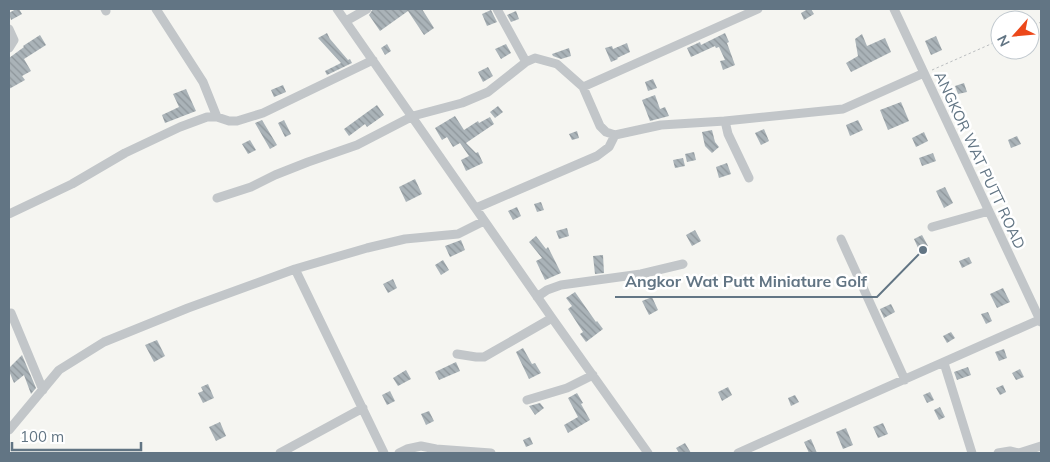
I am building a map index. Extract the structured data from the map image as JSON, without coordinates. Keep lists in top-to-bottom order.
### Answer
{
  "streets": {
    "street": ["ANGKOR WAT PUTT ROAD"]
  },
  "places": ["Angkor Wat Putt Miniature Golf"],
  "scale_bar": "100 m",
  "north": "bottom left"
}
